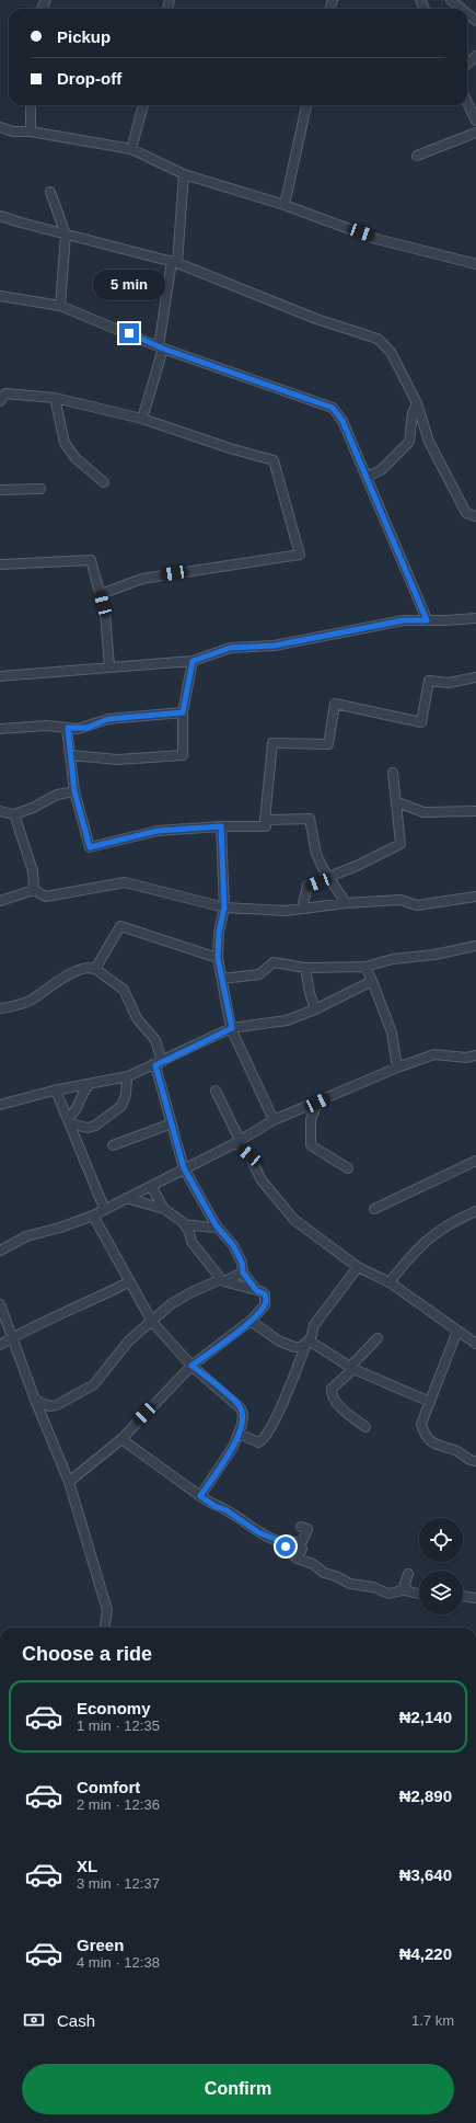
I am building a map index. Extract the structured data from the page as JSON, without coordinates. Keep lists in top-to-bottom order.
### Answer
{
  "page": {
    "banner": ["Pickup", "Drop-off"],
    "bubble": "5 min",
    "heading": "Choose a ride",
    "list": [
      {
        "name": "Economy",
        "note": "1 min · 12:35",
        "value": "₦2,140"
      },
      {
        "name": "Comfort",
        "note": "2 min · 12:36",
        "value": "₦2,890"
      },
      {
        "name": "XL",
        "note": "3 min · 12:37",
        "value": "₦3,640"
      },
      {
        "name": "Green",
        "note": "4 min · 12:38",
        "value": "₦4,220"
      }
    ],
    "pay": ["Cash", "1.7 km"],
    "buttons": "Confirm"
  }
}
